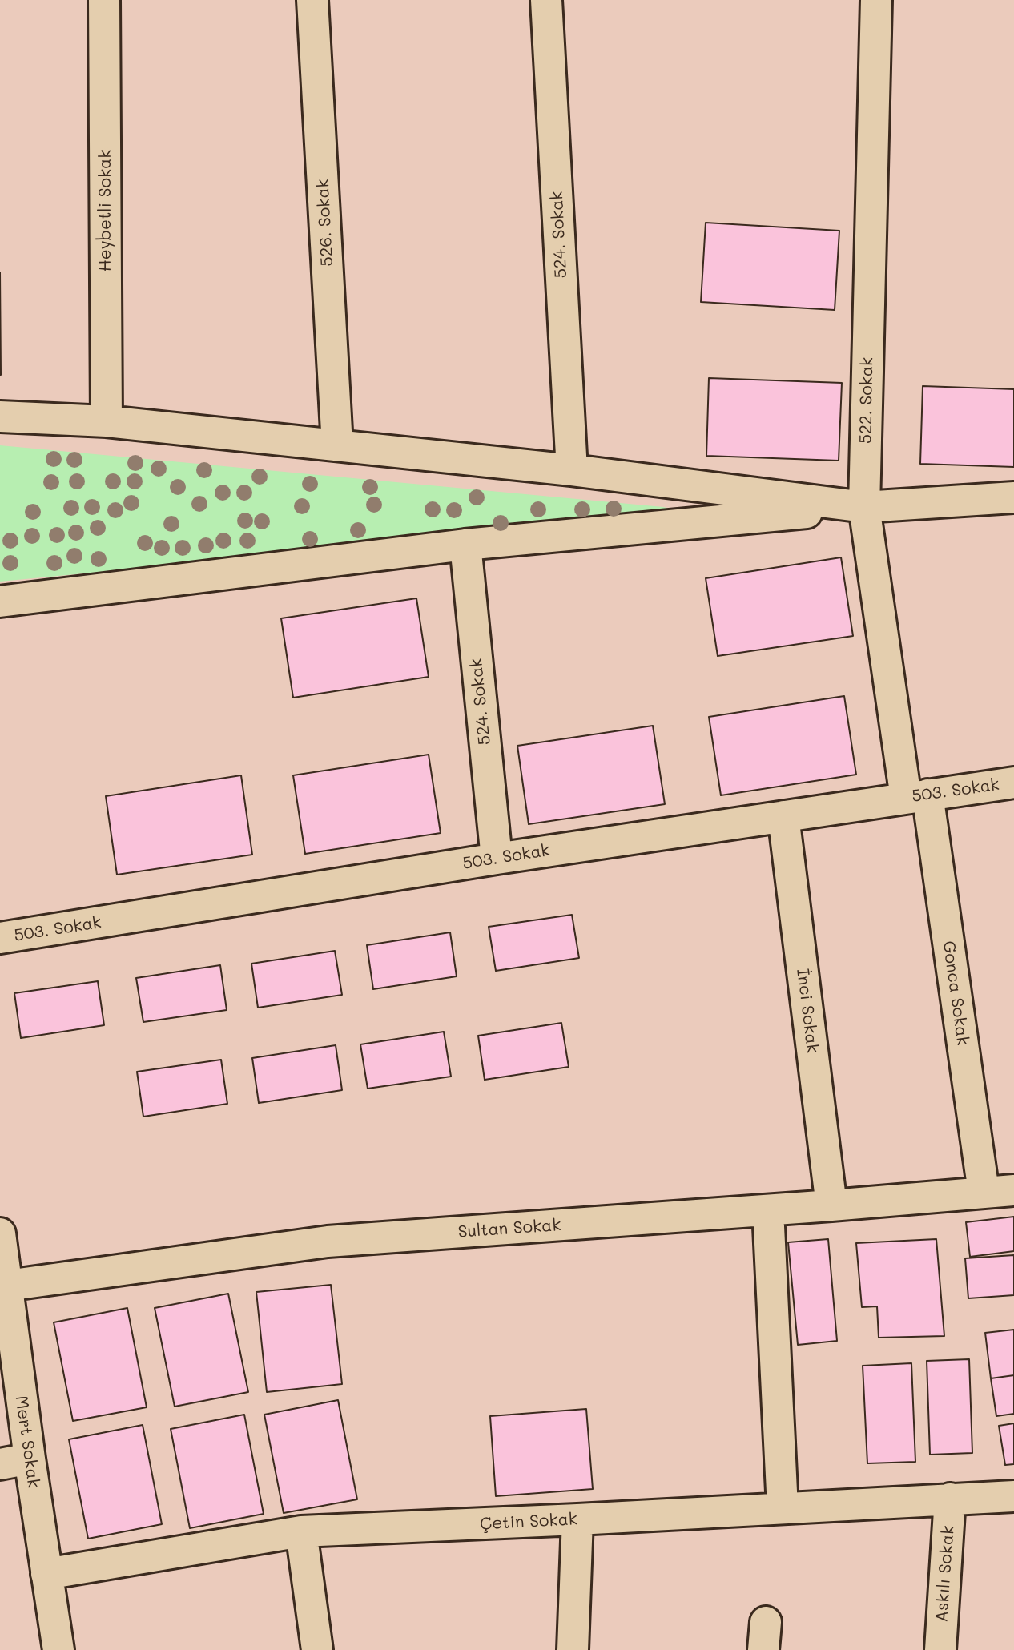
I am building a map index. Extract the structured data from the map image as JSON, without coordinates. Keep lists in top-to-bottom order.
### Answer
{
  "streets": {
    "street": [
      "Heybetli Sokak",
      "526. Sokak",
      "524. Sokak",
      "522. Sokak",
      "503. Sokak",
      "Gonca Sokak",
      "İnci Sokak",
      "Sultan Sokak",
      "Mert Sokak",
      "Çetin Sokak",
      "Askılı Sokak"
    ]
  },
  "crossings": [
    ["524. Sokak", "503. Sokak"],
    ["522. Sokak", "503. Sokak"],
    ["522. Sokak", "Gonca Sokak"],
    ["503. Sokak", "Gonca Sokak"],
    ["503. Sokak", "İnci Sokak"],
    ["Gonca Sokak", "Sultan Sokak"],
    ["İnci Sokak", "Sultan Sokak"],
    ["Sultan Sokak", "Mert Sokak"],
    ["Mert Sokak", "Çetin Sokak"],
    ["Çetin Sokak", "Askılı Sokak"]
  ]
}
